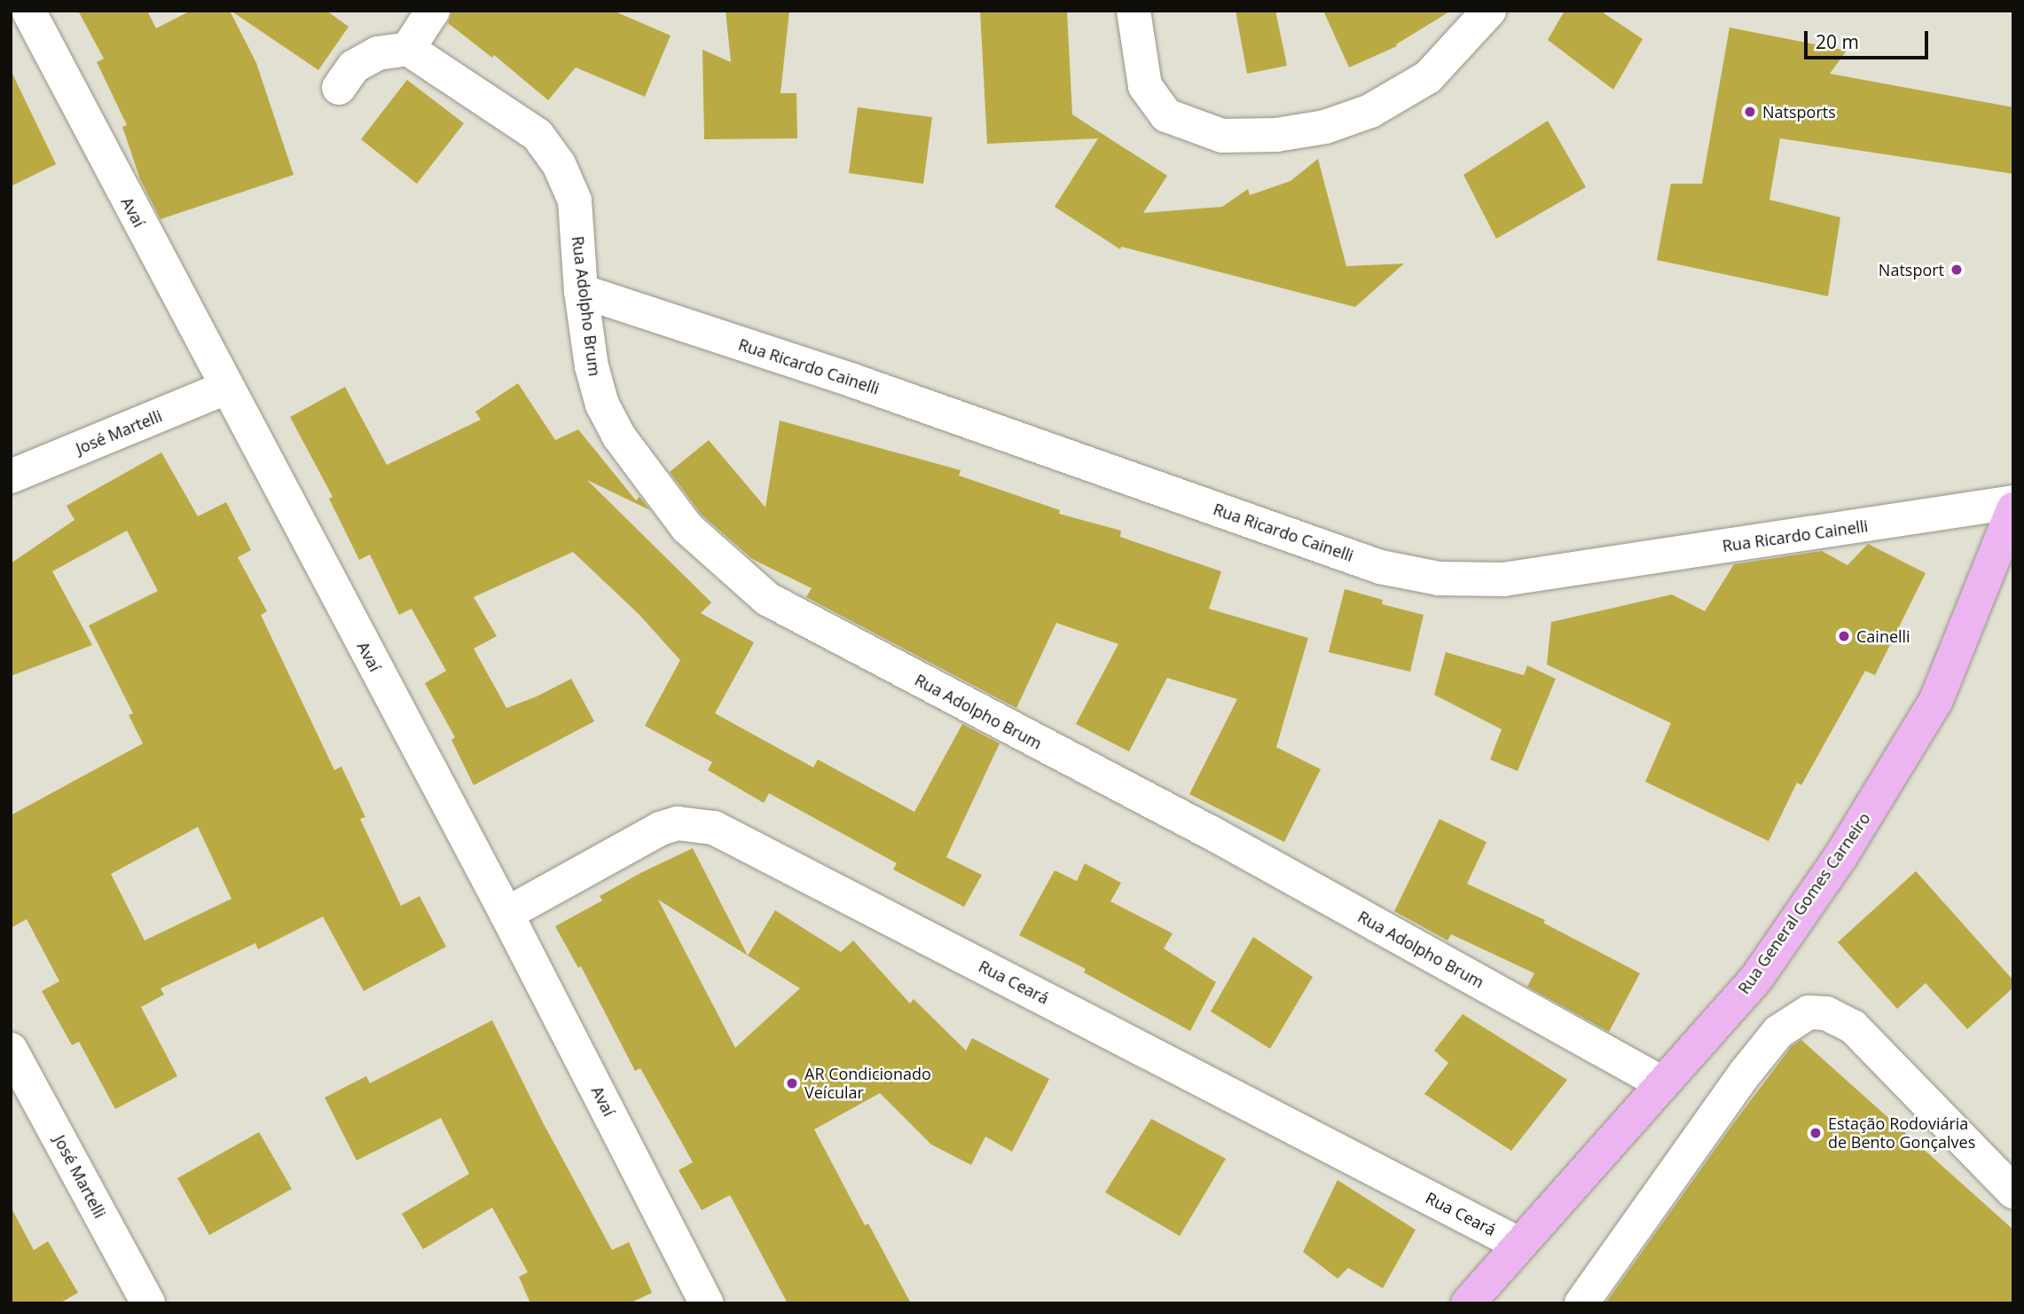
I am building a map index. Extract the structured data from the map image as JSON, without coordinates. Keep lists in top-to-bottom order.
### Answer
{
  "streets": {
    "main road": ["Rua General Gomes Carneiro"],
    "street": [
      "Avaí",
      "Rua Adolpho Brum",
      "Rua Ricardo Cainelli",
      "José Martelli",
      "Rua Ceará"
    ]
  },
  "crossings": [
    ["Avaí", "José Martelli"],
    ["Avaí", "Rua Ceará"],
    ["Rua Adolpho Brum", "Rua Ricardo Cainelli"],
    ["Rua Adolpho Brum", "Rua General Gomes Carneiro"],
    ["Rua General Gomes Carneiro", "Rua Ceará"]
  ],
  "places": [
    "Natsports",
    "Natsport",
    "Cainelli",
    "AR Condicionado Veícular",
    "Estação Rodoviária de Bento Gonçalves"
  ],
  "scale_bar": "20 m"
}
